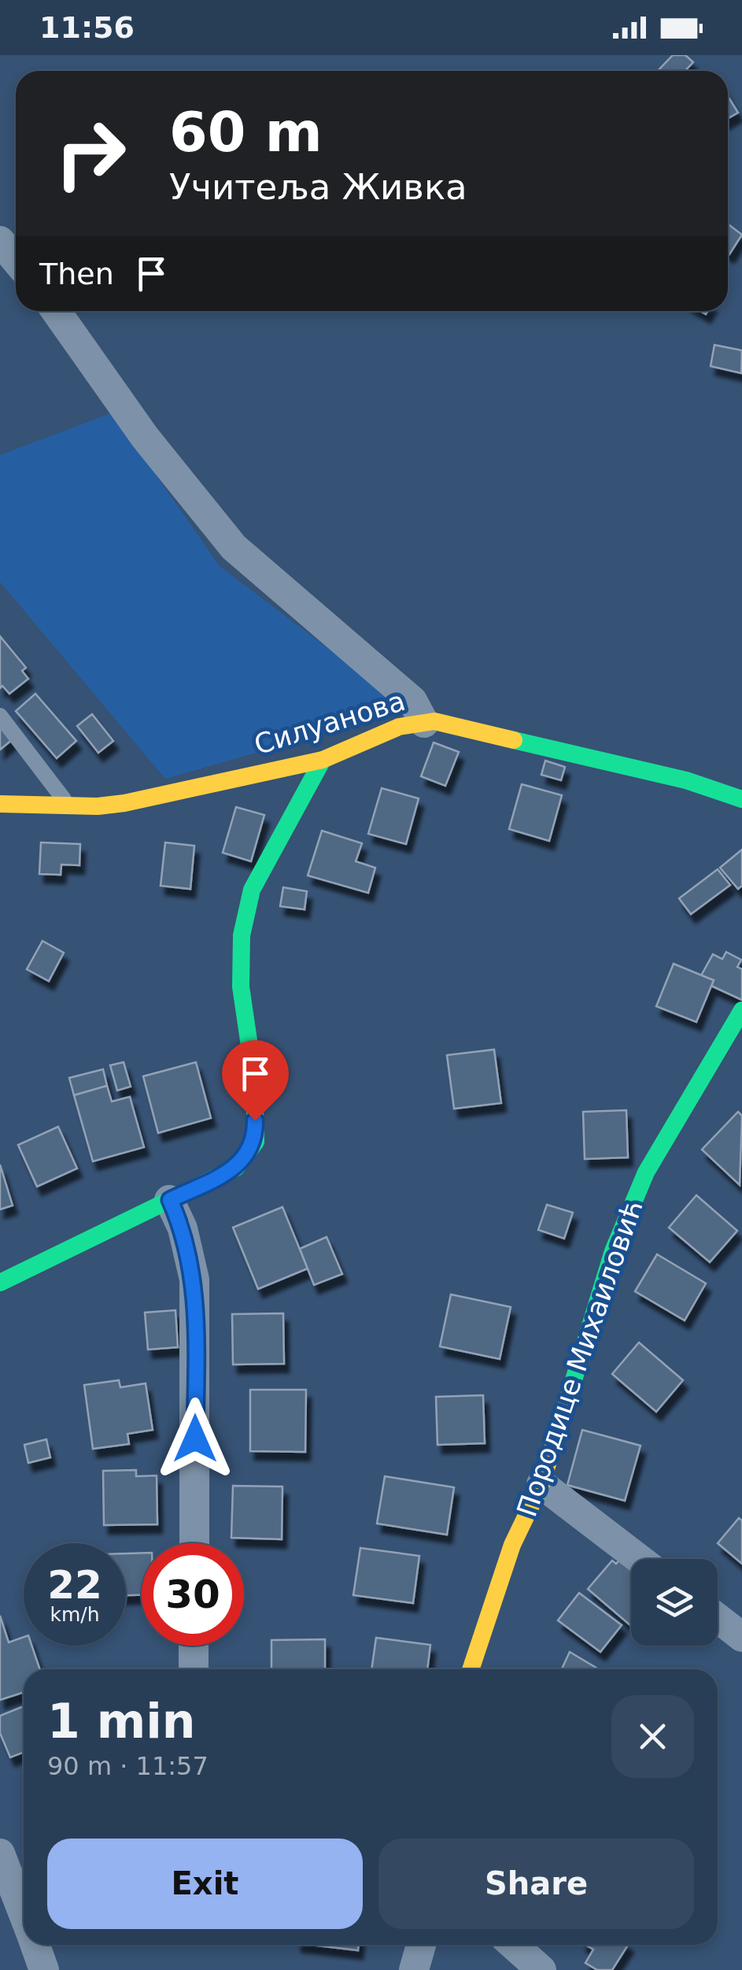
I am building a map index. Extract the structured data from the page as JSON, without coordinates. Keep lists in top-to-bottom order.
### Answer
{
  "streets": {
    "street": ["Силуанова", "Породице Михаиловић"]
  },
  "page": {
    "status": "11:56",
    "turn": ["60 m", "Учитеља Живка"],
    "then": "Then",
    "speed": "22 km/h",
    "limit": "30",
    "heading": ["1 min", "90 m · 11:57"],
    "buttons": ["Exit", "Share"]
  }
}
